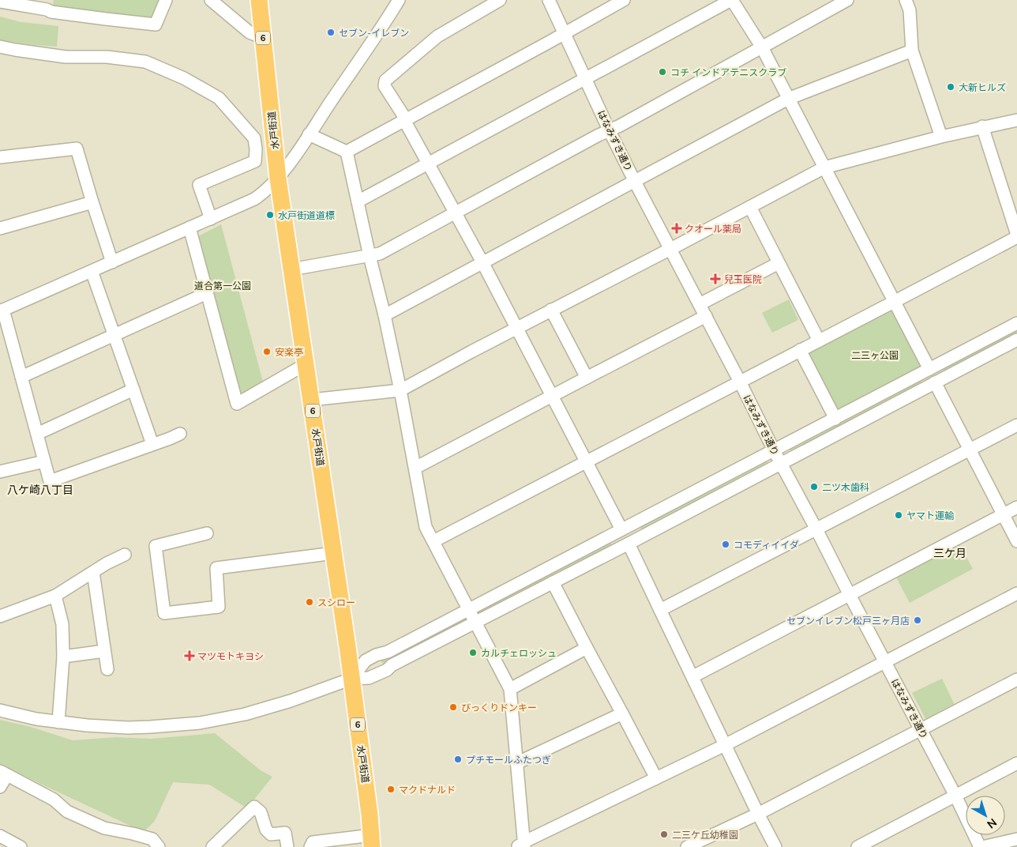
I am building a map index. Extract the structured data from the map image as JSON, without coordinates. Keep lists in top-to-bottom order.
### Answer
{
  "streets": {
    "highway": ["6", "水戸街道"],
    "street": ["はなみずき通り"]
  },
  "districts": ["八ケ崎八丁目", "三ケ月"],
  "parks": ["道合第一公園", "二三ヶ公園"],
  "places": {
    "other": [
      "セブン-イレブン",
      "コチ インドアテニスクラブ",
      "大新ヒルズ",
      "水戸街道道標",
      "安楽亭",
      "二ツ木歯科",
      "ヤマト運輸",
      "コモディイイダ",
      "スシロー",
      "セブンイレブン松戸三ヶ月店",
      "カルチェロッシュ",
      "びっくりドンキー",
      "プチモールふたつぎ",
      "マクドナルド",
      "二三ケ丘幼稚園"
    ],
    "health": ["クオール薬局", "兒玉医院", "マツモトキヨシ"]
  },
  "north": "bottom right"
}
